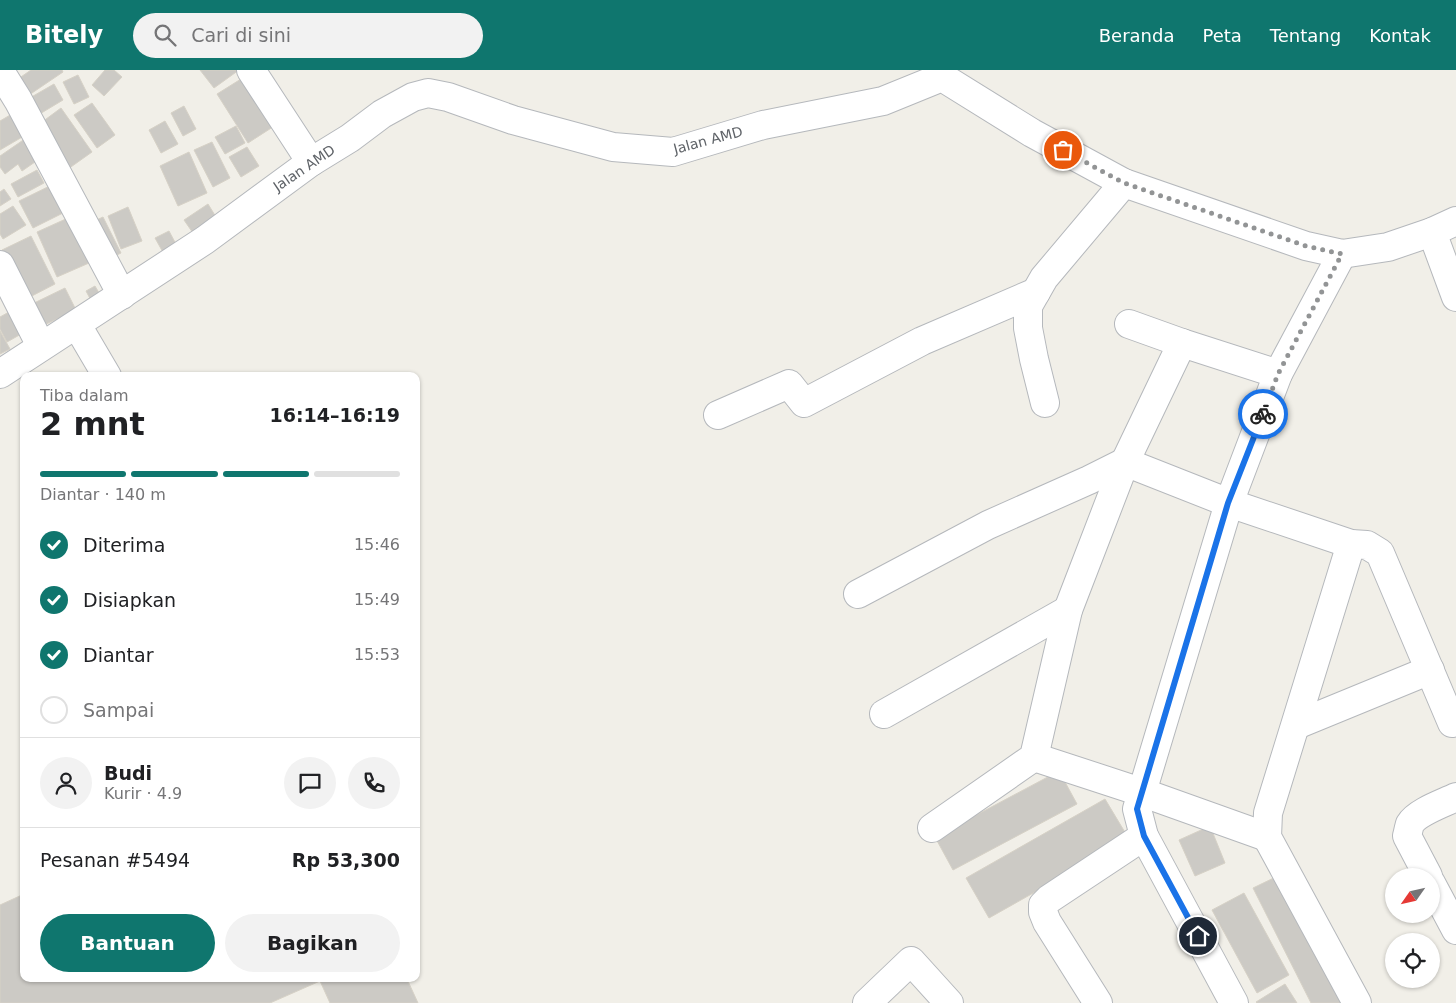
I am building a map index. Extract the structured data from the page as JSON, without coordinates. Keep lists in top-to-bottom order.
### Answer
{
  "streets": {
    "street": ["Jalan AMD"]
  },
  "north": "bottom left",
  "page": {
    "header": "Bitely",
    "search": "Cari di sini",
    "nav": [
      "Beranda",
      "Peta",
      "Tentang",
      "Kontak"
    ],
    "heading": ["2 mnt", "Tiba dalam", "16:14–16:19"],
    "panel": [
      "Budi",
      "Kurir · 4.9",
      "Pesanan #5494",
      "Rp 53,300"
    ],
    "bar": "Diantar · 140 m",
    "list": [
      ["Diterima", "15:46"],
      ["Disiapkan", "15:49"],
      ["Diantar", "15:53"],
      "Sampai"
    ],
    "buttons": ["Bantuan", "Bagikan"]
  }
}
